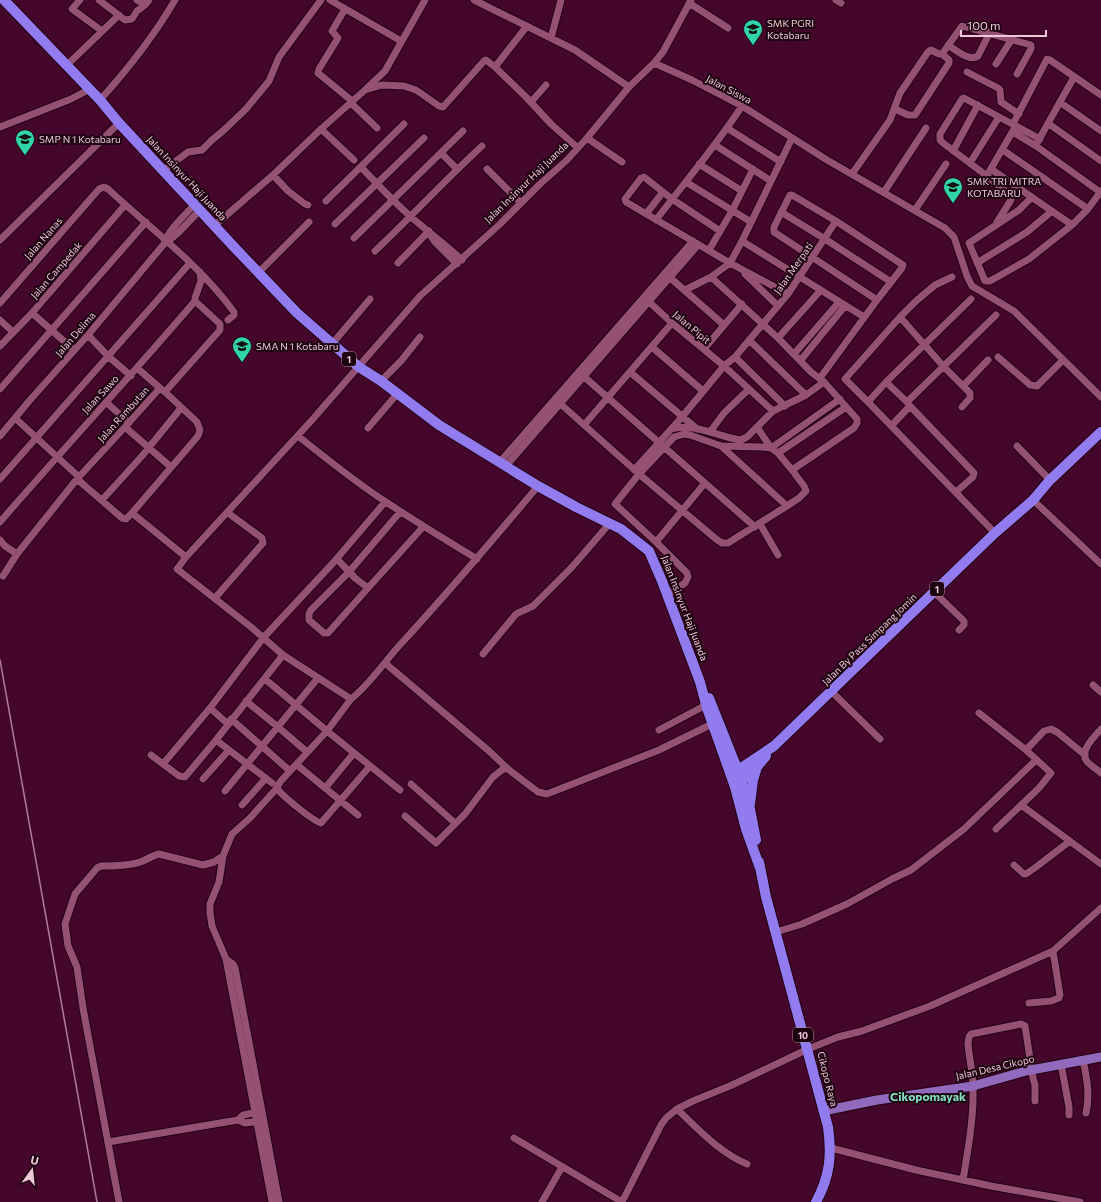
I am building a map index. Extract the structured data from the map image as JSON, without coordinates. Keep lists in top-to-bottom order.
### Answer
{
  "streets": {
    "highway": [
      "Jalan Insinyur Haji Juanda",
      "1",
      "Jalan By Pass Simpang Jomin",
      "10",
      "Cikopo Raya"
    ],
    "main road": ["Jalan Desa Cikopo"],
    "street": [
      "Jalan Siswa",
      "Jalan Nanas",
      "Jalan Merpati",
      "Jalan Campedak",
      "Jalan Pipit",
      "Jalan Delima",
      "Jalan Sawo",
      "Jalan Rambutan"
    ]
  },
  "crossings": [
    ["Jalan Siswa", "Jalan Insinyur Haji Juanda"],
    ["Jalan Insinyur Haji Juanda", "Jalan Delima"],
    ["Jalan Insinyur Haji Juanda", "1"],
    ["Jalan Insinyur Haji Juanda", "Jalan By Pass Simpang Jomin"],
    ["Jalan Nanas", "Jalan Campedak"],
    ["Jalan Merpati", "Jalan Pipit"],
    ["1", "Jalan By Pass Simpang Jomin"],
    ["1", "Cikopo Raya"],
    ["Jalan Sawo", "Jalan Rambutan"],
    ["Jalan By Pass Simpang Jomin", "Cikopo Raya"],
    ["Jalan Desa Cikopo", "Cikopo Raya"]
  ],
  "districts": ["Cikopomayak"],
  "places": {
    "school or university": [
      "SMK PGRI Kotabaru",
      "SMP N 1 Kotabaru",
      "SMK TRI MITRA KOTABARU",
      "SMA N 1 Kotabaru"
    ]
  },
  "scale_bar": "100 m",
  "north": "top"
}
